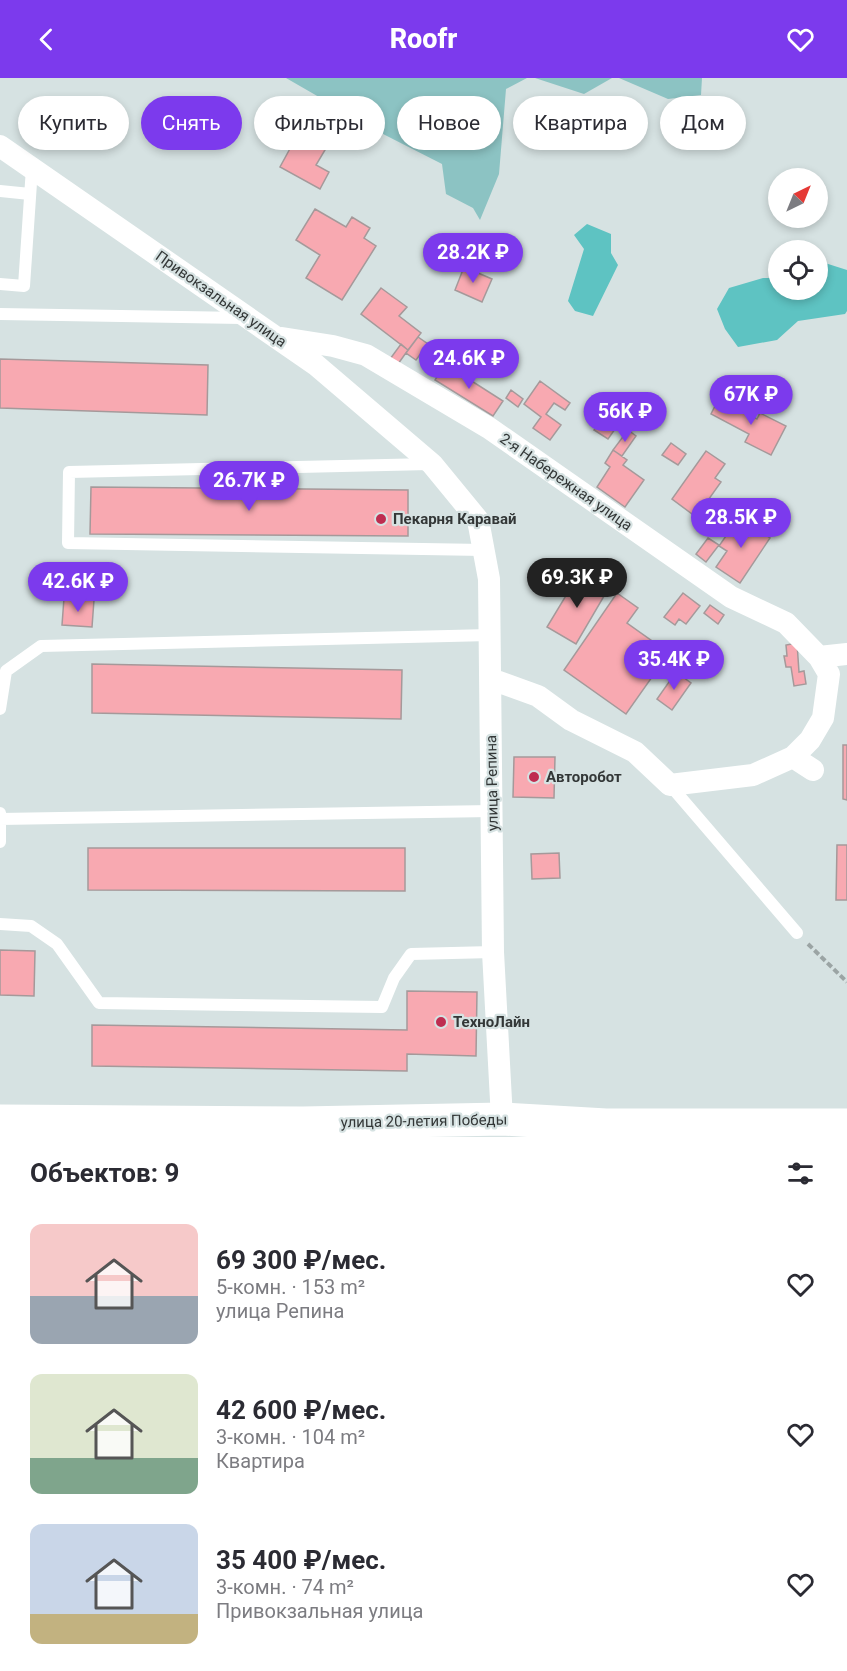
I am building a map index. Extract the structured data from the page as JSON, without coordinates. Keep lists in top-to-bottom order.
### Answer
{
  "streets": {
    "main road": ["улица 20-летия Победы"],
    "street": ["Привокзальная улица", "2-я Набережная улица", "улица Репина"]
  },
  "crossings": [
    ["Привокзальная улица", "2-я Набережная улица"],
    ["Привокзальная улица", "улица Репина"],
    ["улица Репина", "улица 20-летия Победы"]
  ],
  "places": ["Пекарня Каравай", "Авторобот", "ТехноЛайн"],
  "north": "top right",
  "page": {
    "header": "Roofr",
    "chip": [
      "Купить",
      "Снять",
      "Фильтры",
      "Новое",
      "Квартира",
      "Дом"
    ],
    "price": [
      "28.2K ₽",
      "24.6K ₽",
      "67K ₽",
      "56K ₽",
      "26.7K ₽",
      "28.5K ₽",
      "69.3K ₽",
      "42.6K ₽",
      "35.4K ₽"
    ],
    "heading": "Объектов: 9",
    "list": [
      {
        "name": "69 300 ₽/мес.",
        "note": "5-комн. · 153 m² · улица Репина"
      },
      {
        "name": "42 600 ₽/мес.",
        "note": "3-комн. · 104 m² · Квартира"
      },
      {
        "name": "35 400 ₽/мес.",
        "note": "3-комн. · 74 m² · Привокзальная улица"
      }
    ]
  }
}
